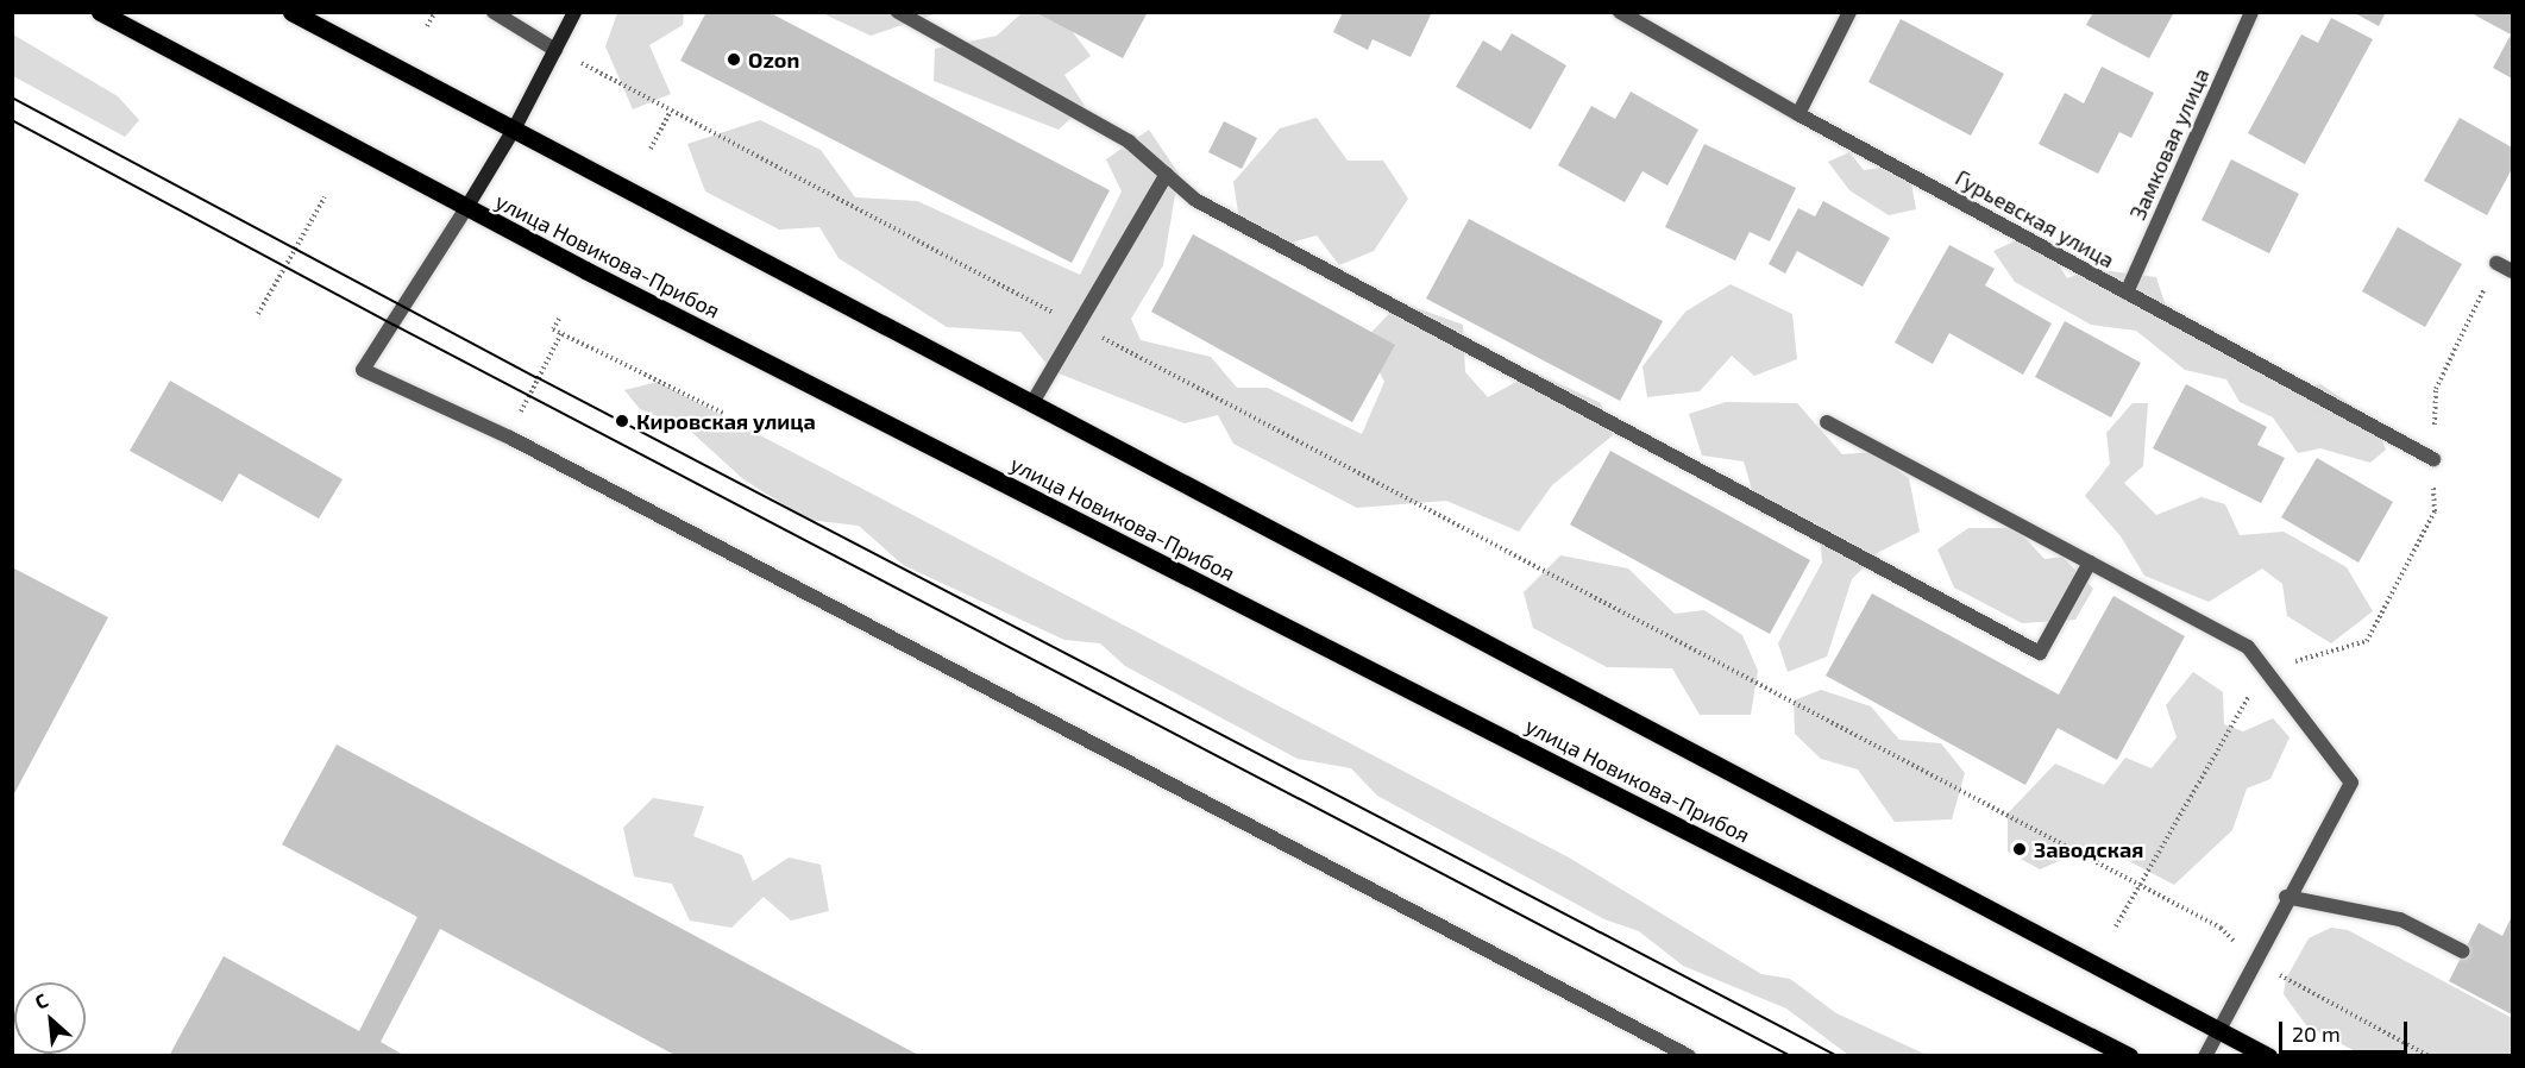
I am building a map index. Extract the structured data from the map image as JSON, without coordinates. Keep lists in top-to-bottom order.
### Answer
{
  "streets": {
    "main road": ["улица Новикова-Прибоя"],
    "street": ["Замковая улица", "Гурьевская улица"]
  },
  "crossings": [
    ["Замковая улица", "Гурьевская улица"]
  ],
  "places": ["Ozon", "Кировская улица", "Заводская"],
  "scale_bar": "20 m",
  "north": "top left"
}
